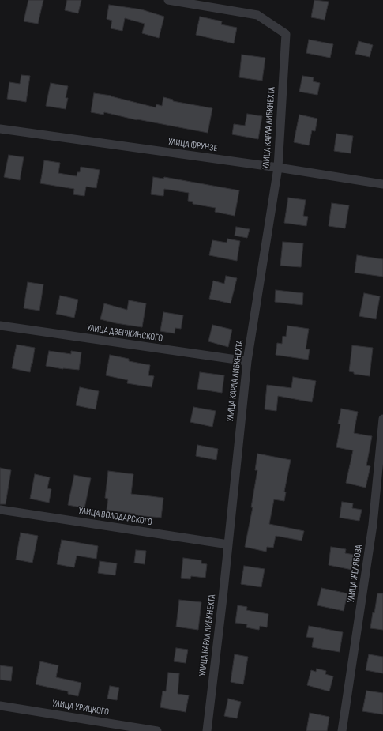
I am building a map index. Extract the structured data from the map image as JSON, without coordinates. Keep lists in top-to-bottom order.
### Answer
{
  "streets": {
    "street": [
      "УЛИЦА КАРЛА ЛИБКНЕХТА",
      "УЛИЦА ФРУНЗЕ",
      "УЛИЦА ДЗЕРЖИНСКОГО",
      "УЛИЦА ВОЛОДАРСКОГО",
      "УЛИЦА ЖЕЛЯБОВА",
      "УЛИЦА УРИЦКОГО"
    ]
  },
  "crossings": [
    ["УЛИЦА КАРЛА ЛИБКНЕХТА", "УЛИЦА ФРУНЗЕ"],
    ["УЛИЦА КАРЛА ЛИБКНЕХТА", "УЛИЦА ДЗЕРЖИНСКОГО"],
    ["УЛИЦА КАРЛА ЛИБКНЕХТА", "УЛИЦА ВОЛОДАРСКОГО"]
  ]
}
